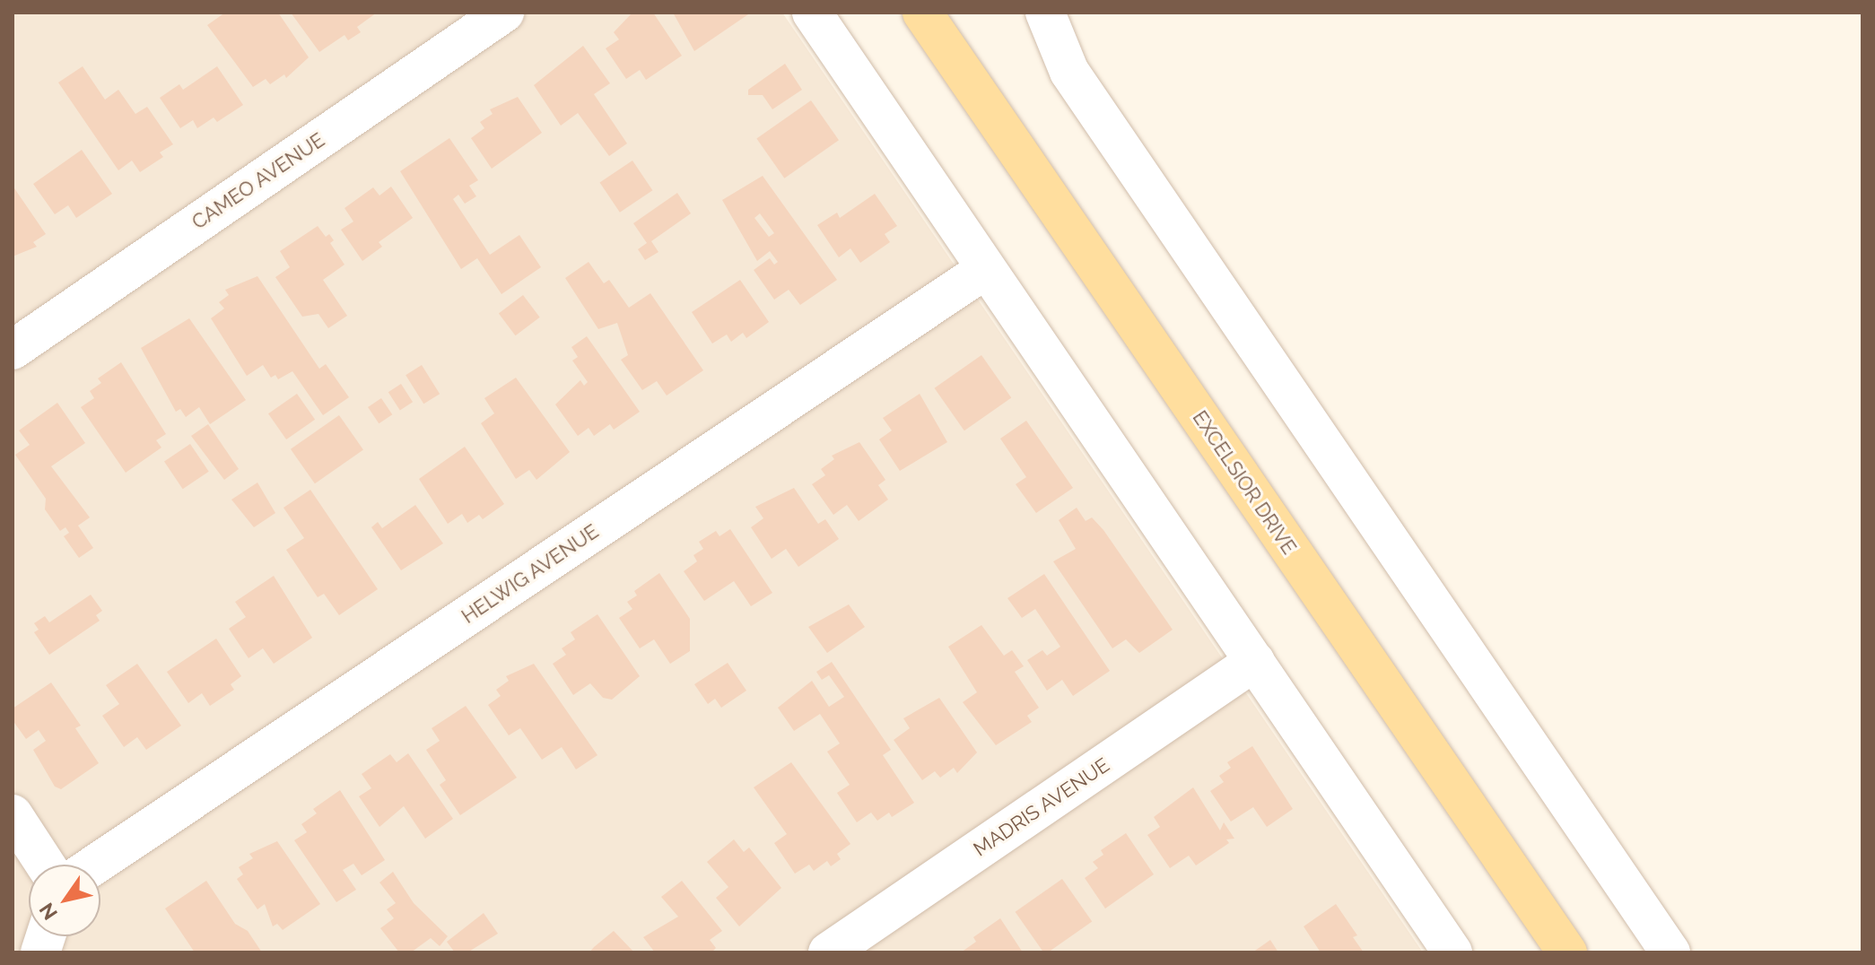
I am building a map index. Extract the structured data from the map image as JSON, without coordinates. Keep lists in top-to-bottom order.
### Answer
{
  "streets": {
    "main road": ["EXCELSIOR DRIVE"],
    "street": ["CAMEO AVENUE", "HELWIG AVENUE", "MADRIS AVENUE"]
  },
  "north": "bottom left"
}
